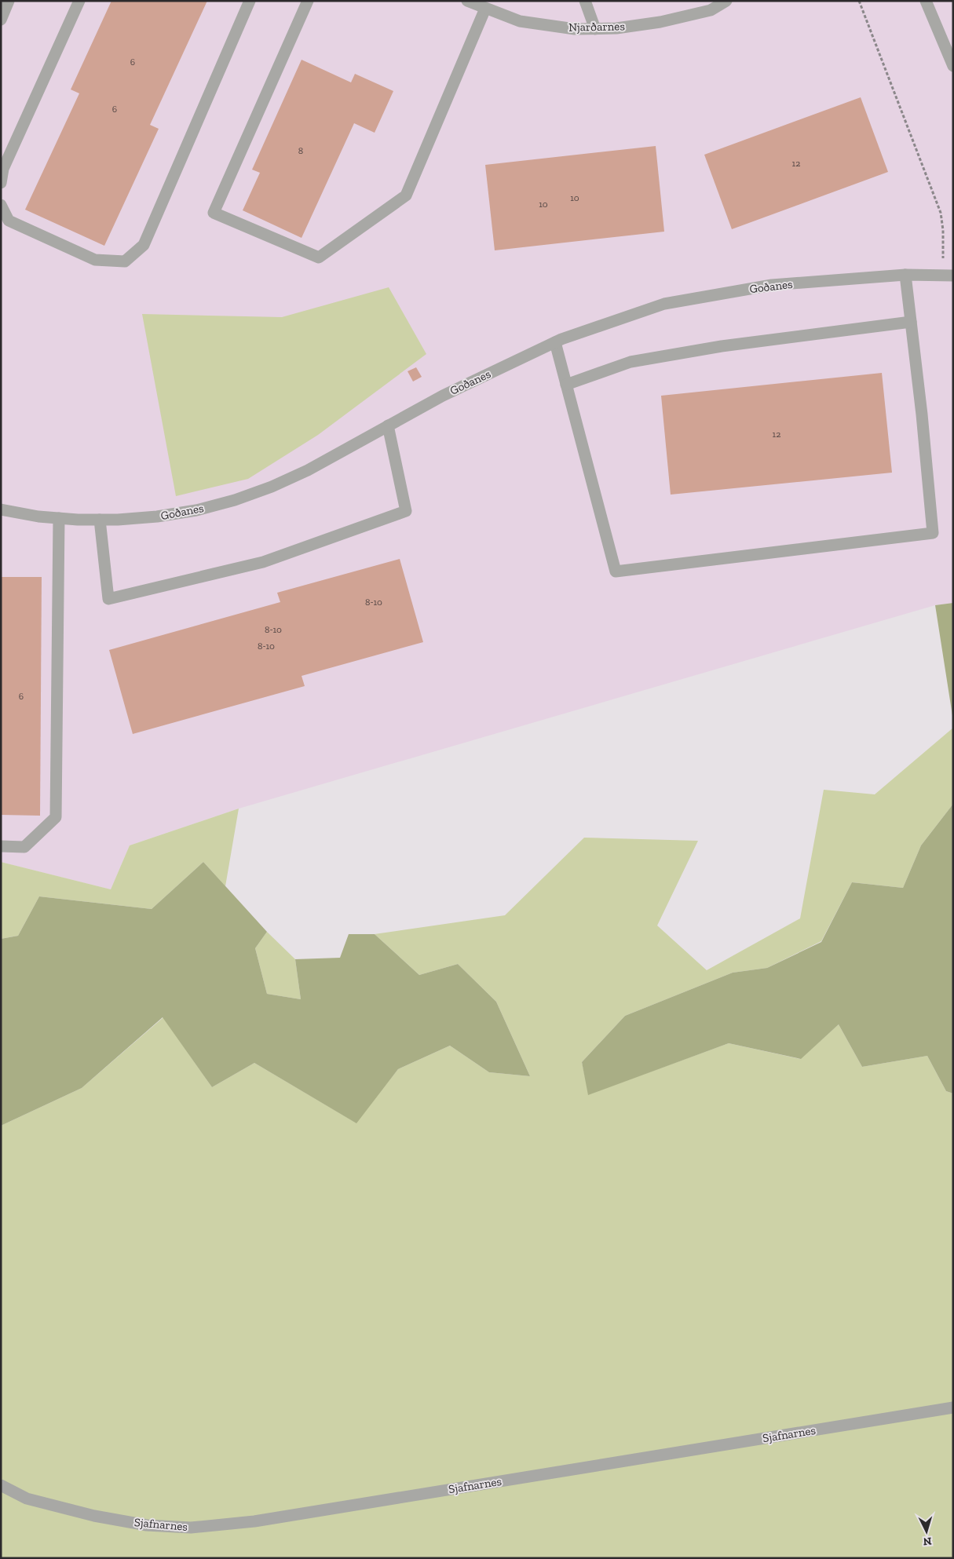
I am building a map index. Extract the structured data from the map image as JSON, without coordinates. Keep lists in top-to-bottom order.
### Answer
{
  "streets": {
    "street": ["Njarðarnes", "Goðanes", "Sjafnarnes"]
  },
  "house_numbers": [
    "6",
    "6",
    "8",
    "12",
    "10",
    "10",
    "12",
    "8-10",
    "8-10",
    "8-10",
    "6"
  ],
  "north": "bottom"
}
